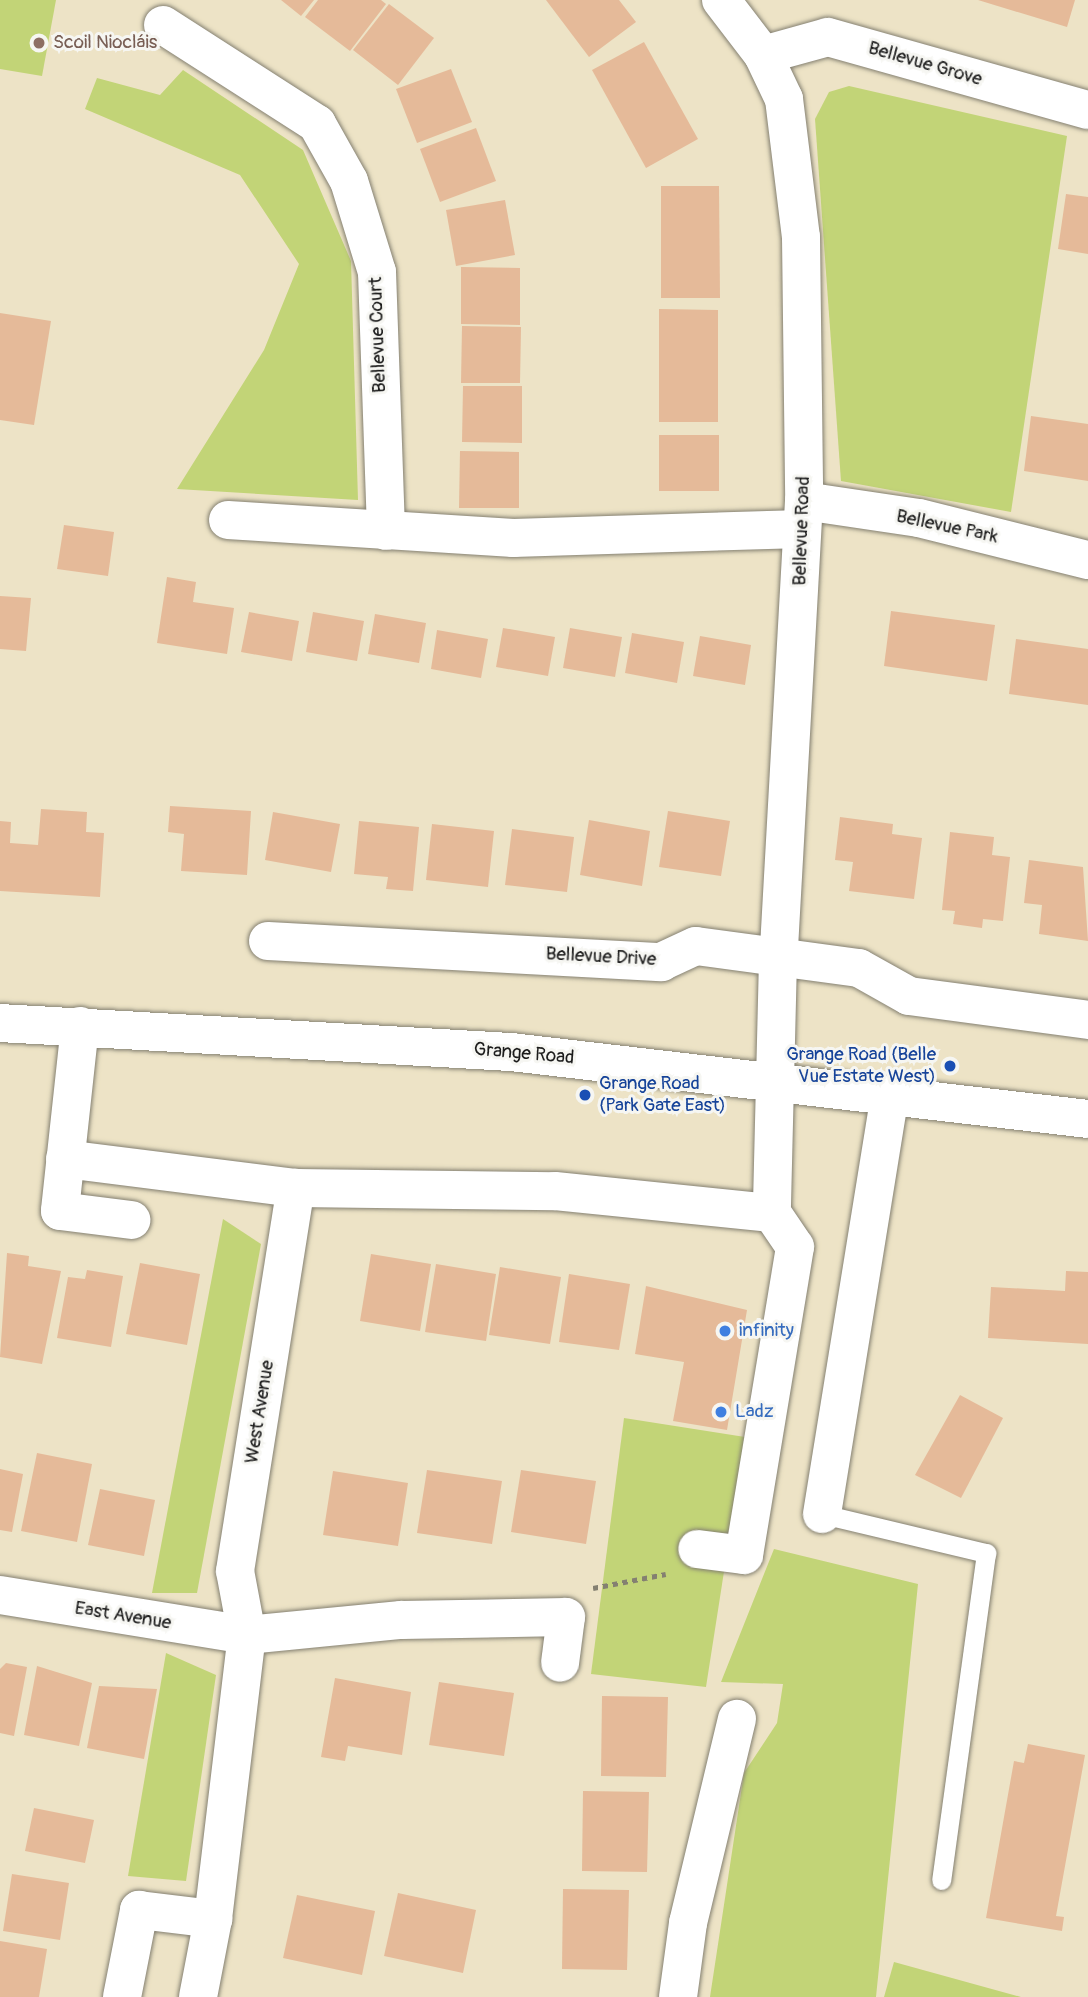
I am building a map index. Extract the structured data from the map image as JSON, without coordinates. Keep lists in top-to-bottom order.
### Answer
{
  "streets": {
    "street": [
      "Bellevue Grove",
      "Bellevue Court",
      "Bellevue Park",
      "Bellevue Road",
      "Bellevue Drive",
      "Grange Road",
      "West Avenue",
      "East Avenue"
    ]
  },
  "crossings": [
    ["Bellevue Grove", "Bellevue Road"],
    ["Bellevue Park", "Bellevue Road"],
    ["Bellevue Road", "Bellevue Drive"],
    ["Bellevue Road", "Grange Road"],
    ["West Avenue", "East Avenue"]
  ],
  "places": [
    "Scoil Niocláis",
    "Grange Road (Belle Vue Estate West)",
    "Grange Road (Park Gate East)",
    "infinity",
    "Ladz"
  ]
}
